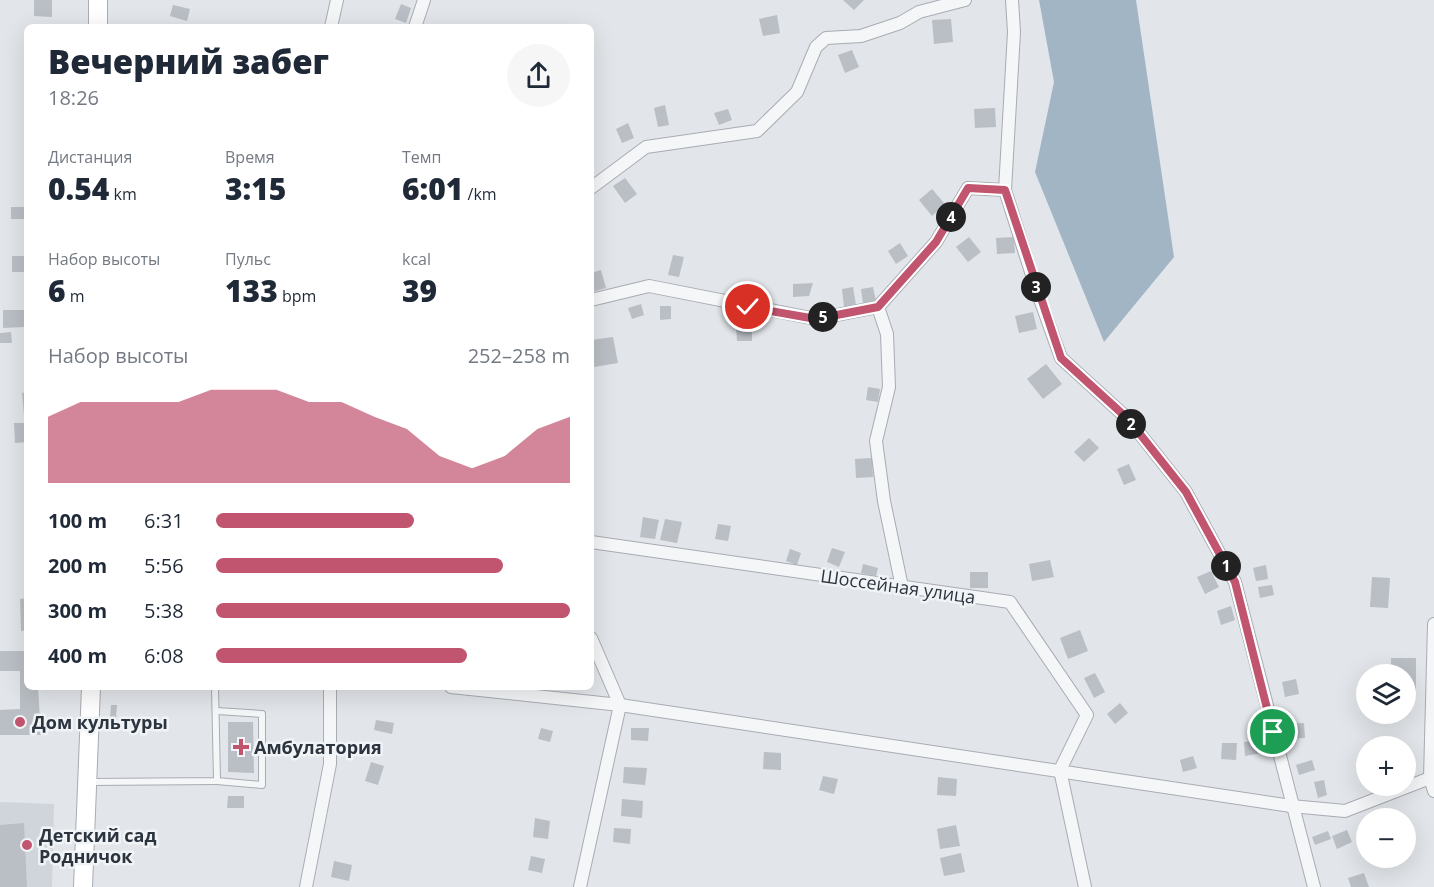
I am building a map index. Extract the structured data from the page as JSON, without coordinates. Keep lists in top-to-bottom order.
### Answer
{
  "streets": {
    "street": ["Шоссейная улица"]
  },
  "places": {
    "other": ["Дом культуры", "Детский сад Родничок"],
    "health": ["Амбулатория"]
  },
  "page": {
    "heading": ["Вечерний забег", "18:26"],
    "stats": [
      ["Дистанция", "0.54 km"],
      ["Время", "3:15"],
      ["Темп", "6:01 /km"],
      ["Набор высоты", "6 m"],
      ["Пульс", "133 bpm"],
      ["kcal", "39"]
    ],
    "pins": [
      "4",
      "3",
      "5",
      "2",
      "1"
    ],
    "chart": ["Набор высоты", "252–258 m"],
    "list": [
      {
        "name": "100 m",
        "note": "6:31"
      },
      {
        "name": "200 m",
        "note": "5:56"
      },
      {
        "name": "300 m",
        "note": "5:38"
      },
      {
        "name": "400 m",
        "note": "6:08"
      }
    ],
    "map_buttons": ["+", "−"]
  }
}
